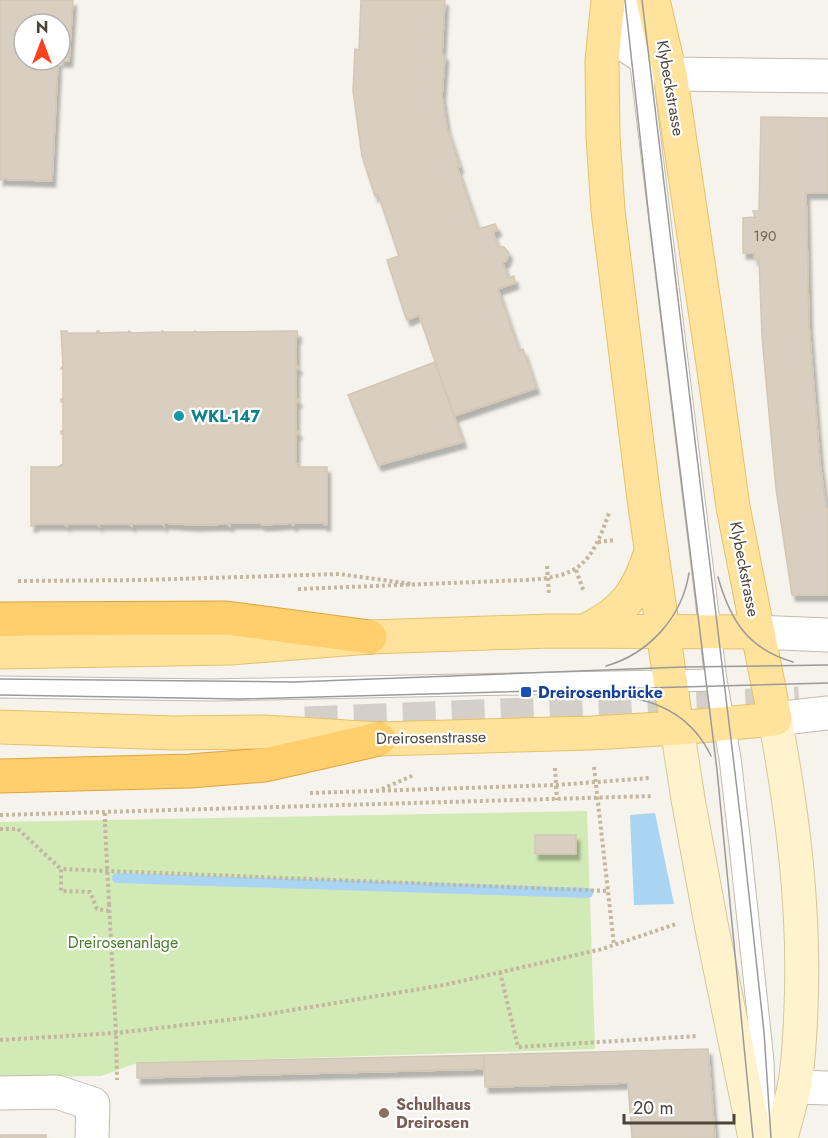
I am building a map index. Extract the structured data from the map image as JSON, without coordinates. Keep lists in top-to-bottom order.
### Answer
{
  "streets": {
    "main road": ["Klybeckstrasse", "Dreirosenstrasse"]
  },
  "crossings": [
    ["Klybeckstrasse", "Dreirosenstrasse"]
  ],
  "parks": ["Dreirosenanlage"],
  "places": {
    "other": ["WKL-147", "Schulhaus Dreirosen"],
    "transit": ["Dreirosenbrücke"]
  },
  "house_numbers": ["190"],
  "scale_bar": "20 m",
  "north": "top"
}
